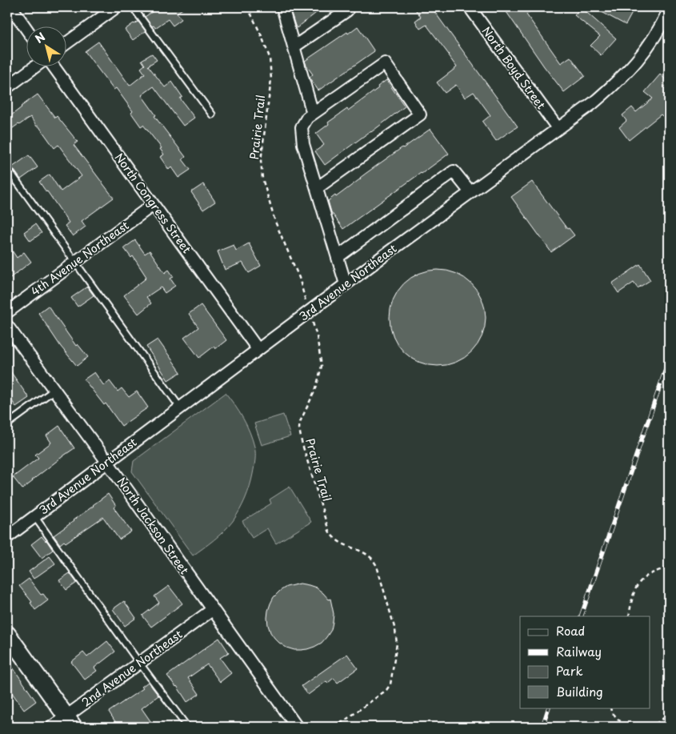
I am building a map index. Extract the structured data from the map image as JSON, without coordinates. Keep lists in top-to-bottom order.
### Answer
{
  "streets": {
    "street": [
      "North Boyd Street",
      "North Congress Street",
      "4th Avenue Northeast",
      "3rd Avenue Northeast",
      "North Jackson Street",
      "2nd Avenue Northeast"
    ],
    "path": ["Prairie Trail"]
  },
  "crossings": [
    ["North Boyd Street", "3rd Avenue Northeast"],
    ["Prairie Trail", "3rd Avenue Northeast"],
    ["North Congress Street", "4th Avenue Northeast"],
    ["North Congress Street", "3rd Avenue Northeast"],
    ["3rd Avenue Northeast", "North Jackson Street"],
    ["North Jackson Street", "2nd Avenue Northeast"]
  ],
  "legend": [
    "Road",
    "Railway",
    "Park",
    "Building"
  ],
  "north": "top left"
}
